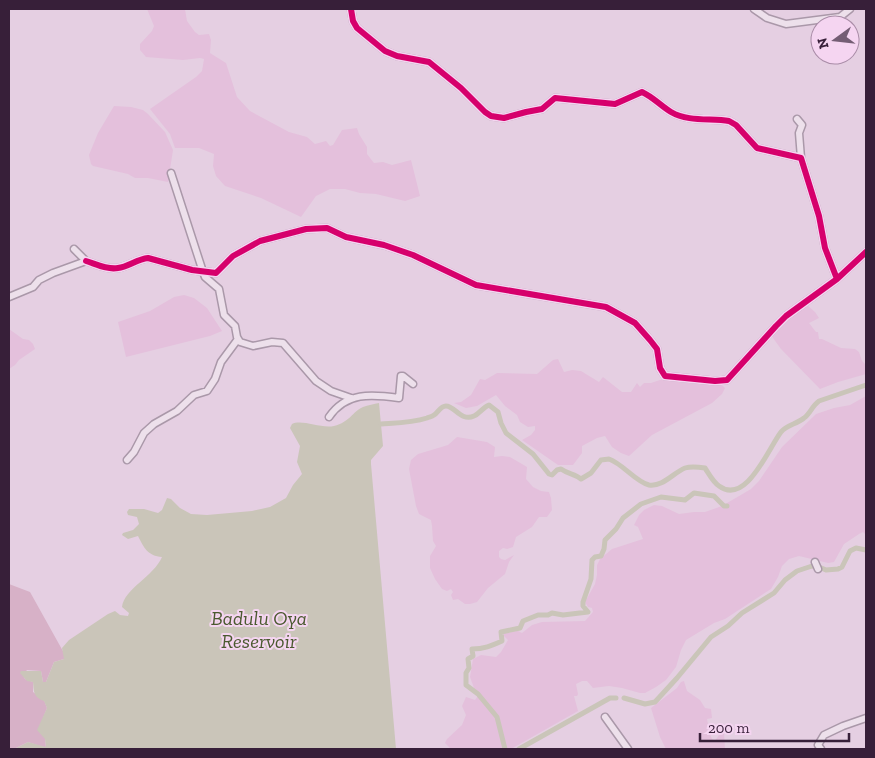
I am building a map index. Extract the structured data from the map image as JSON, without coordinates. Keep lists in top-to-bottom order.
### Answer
{
  "water": ["Badulu Oya Reservoir"],
  "scale_bar": "200 m",
  "north": "left"
}
